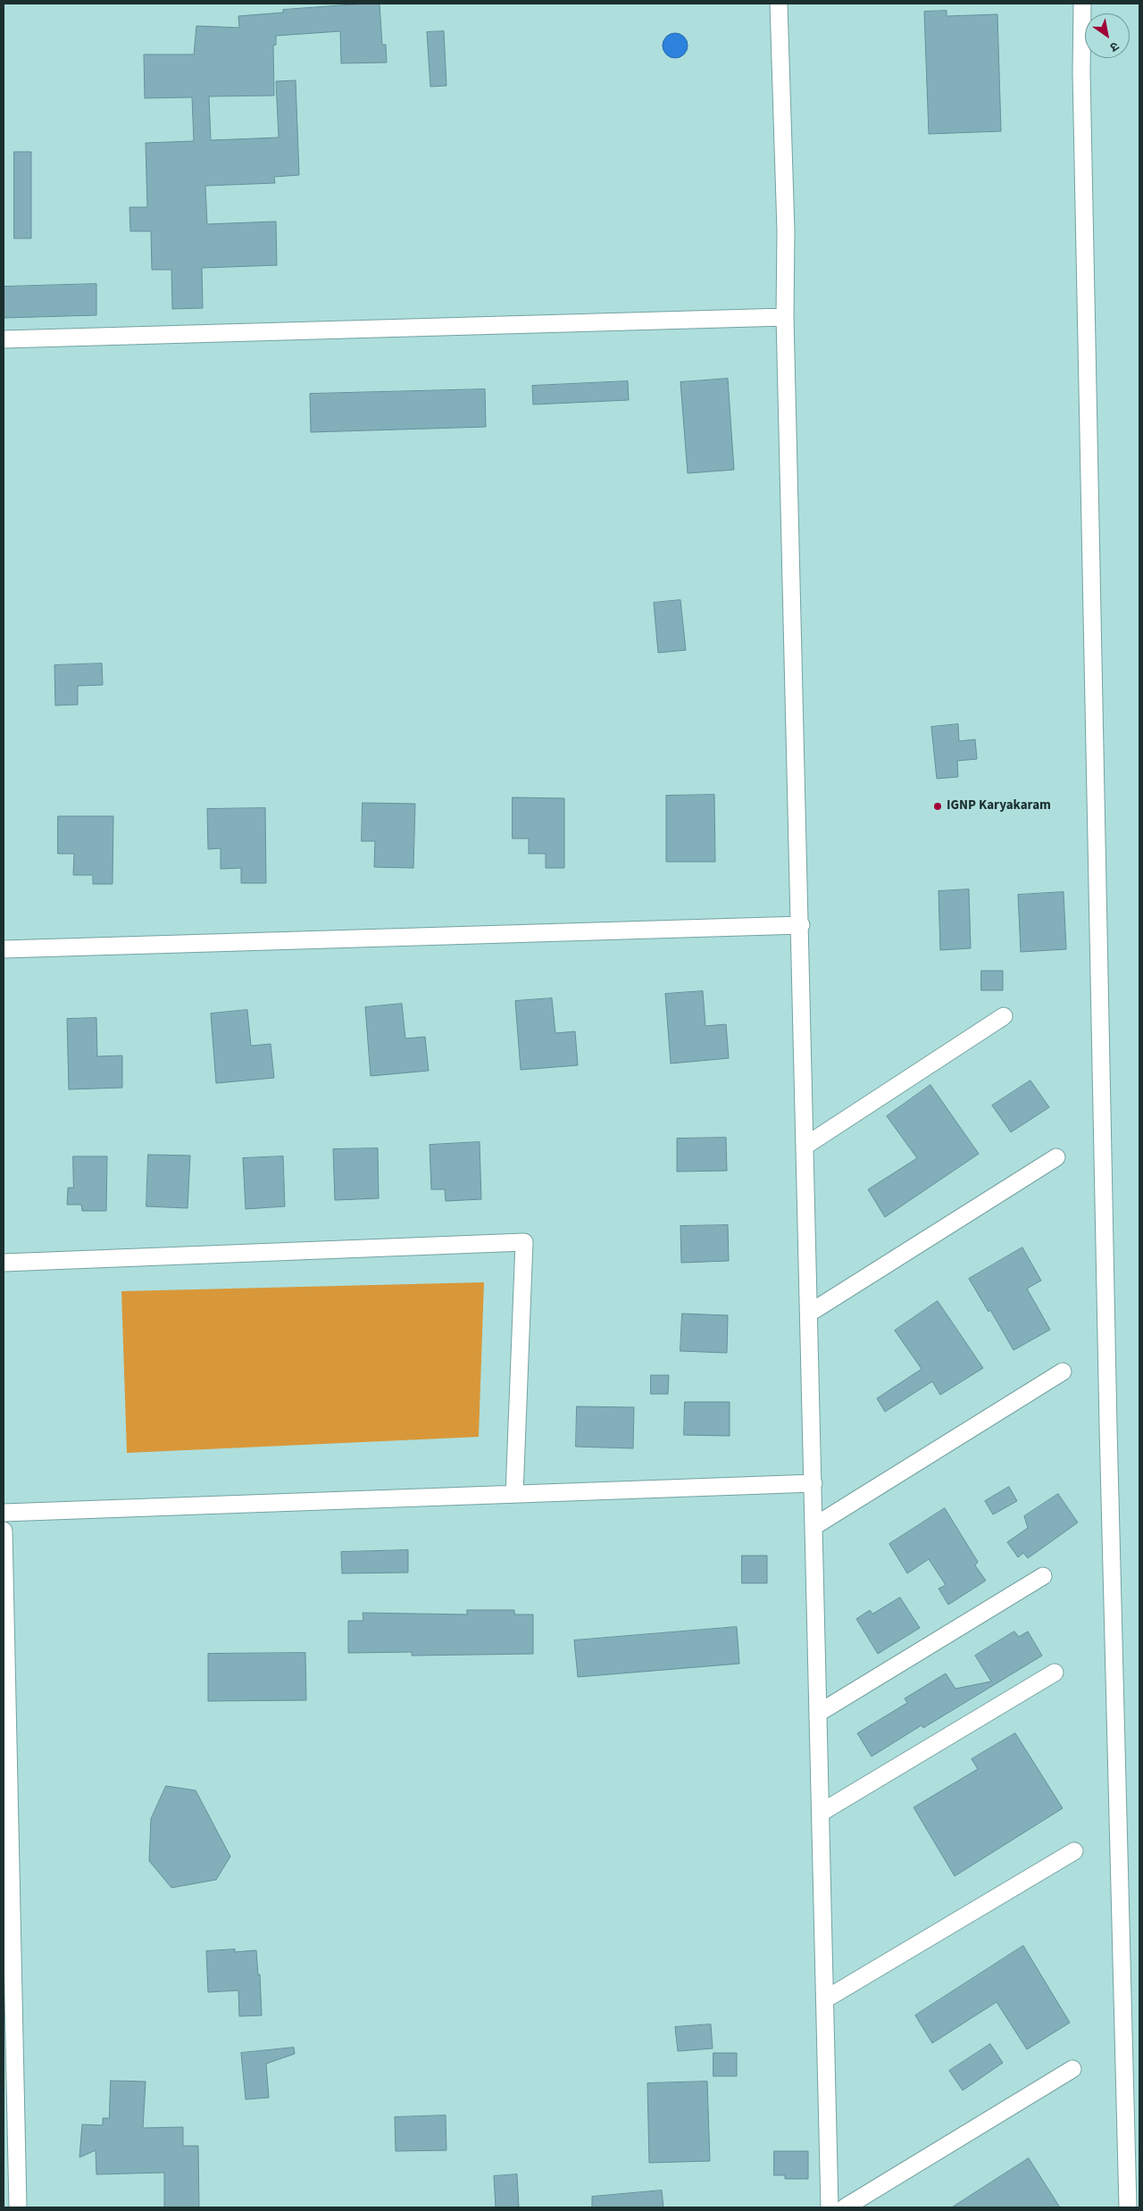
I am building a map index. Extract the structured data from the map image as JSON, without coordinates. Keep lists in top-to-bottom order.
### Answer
{
  "places": ["IGNP Karyakaram"],
  "north": "bottom right"
}
